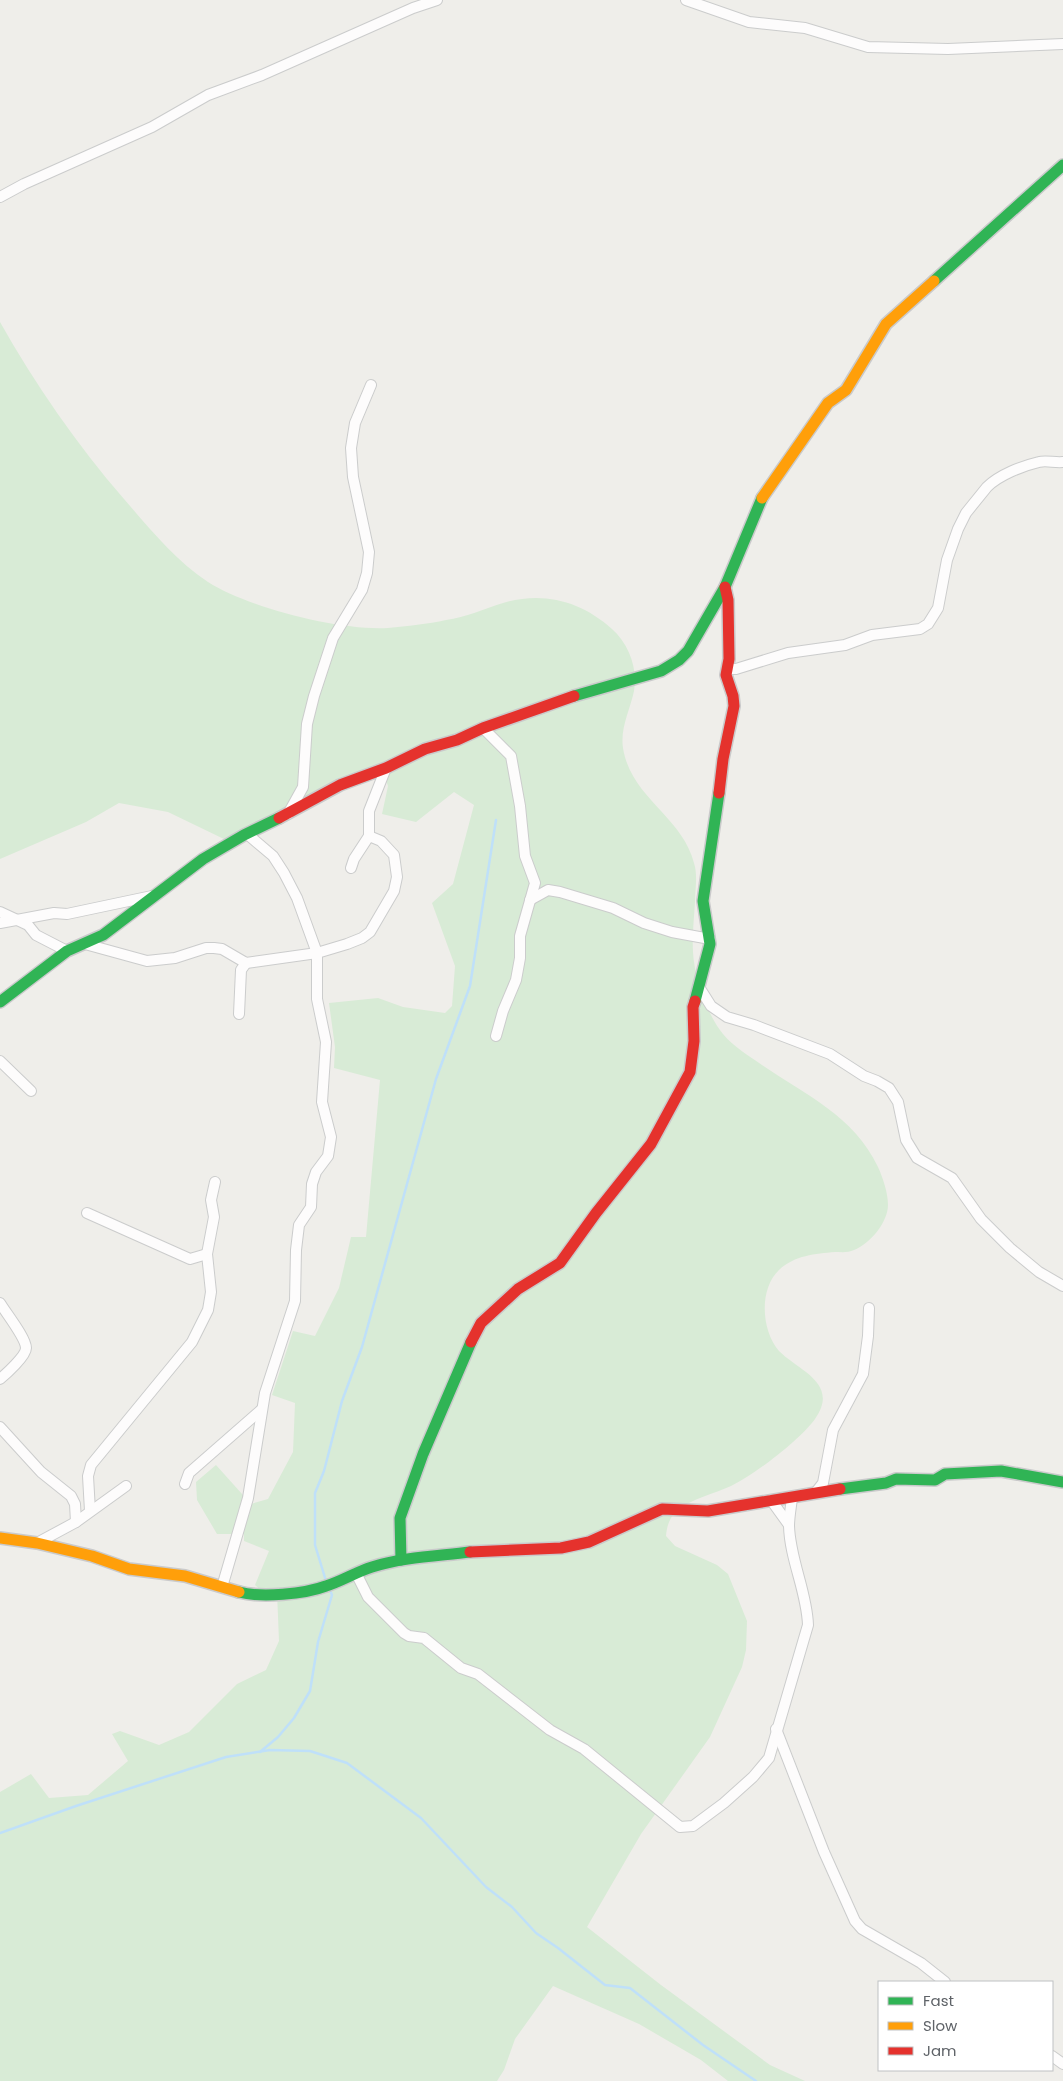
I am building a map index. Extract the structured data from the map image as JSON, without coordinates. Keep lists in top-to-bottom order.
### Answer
{
  "legend": ["Fast", "Slow", "Jam"]
}
